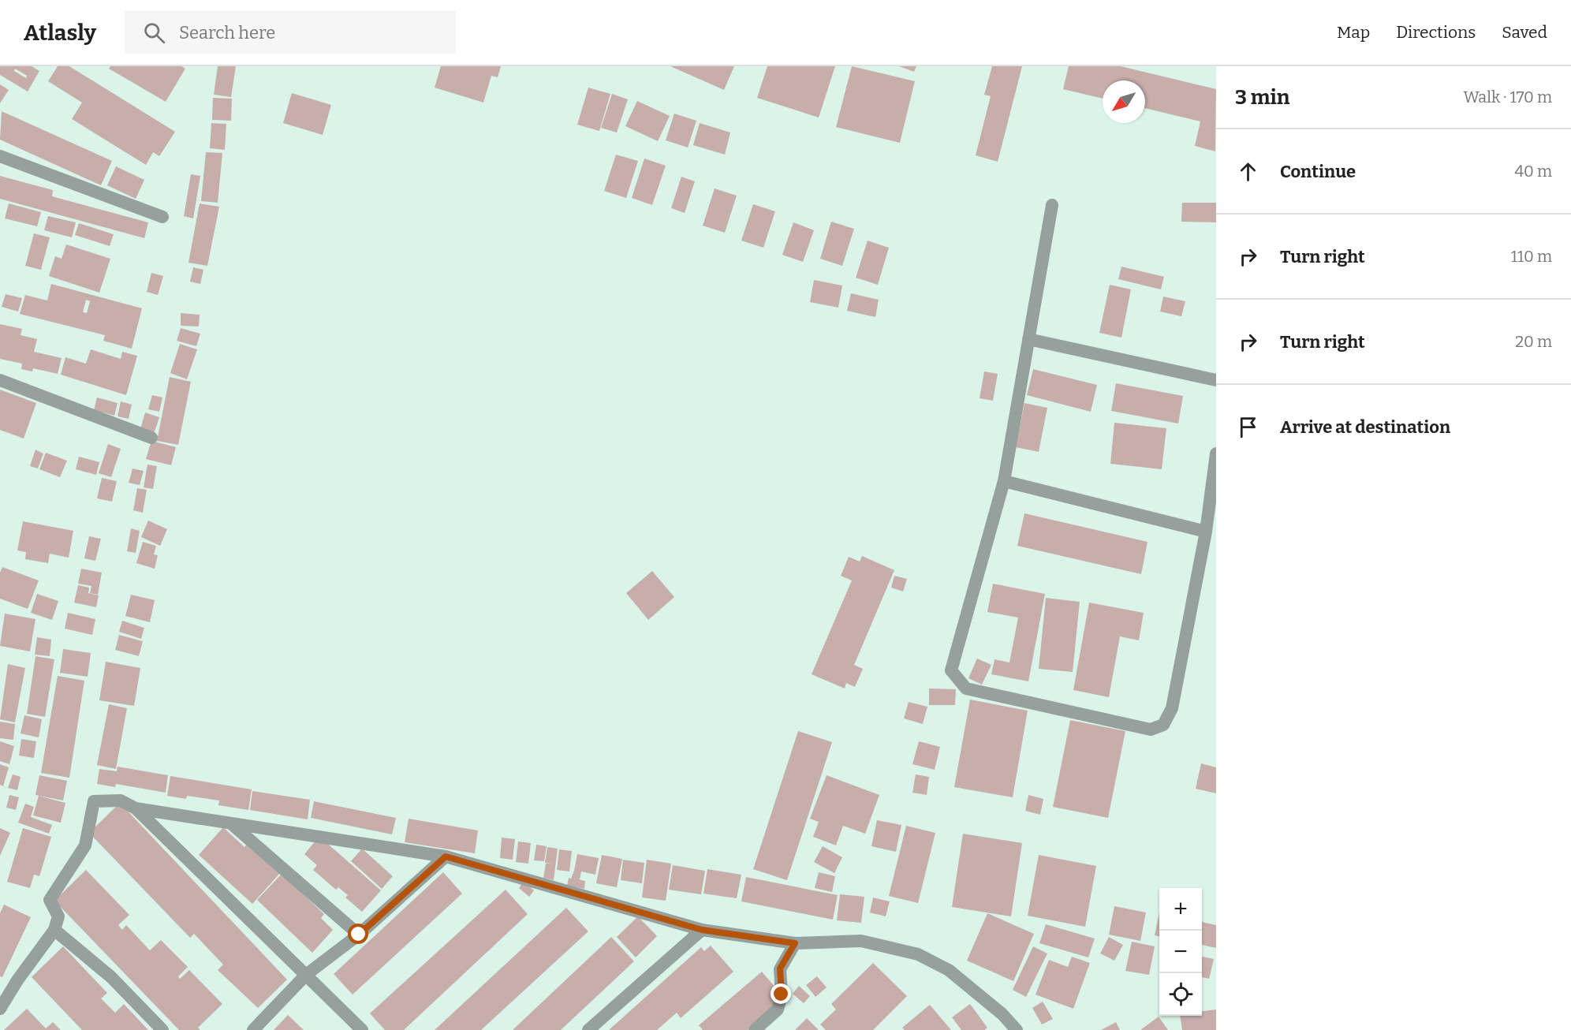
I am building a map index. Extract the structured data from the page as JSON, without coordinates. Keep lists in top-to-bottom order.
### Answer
{
  "north": "bottom left",
  "page": {
    "header": "Atlasly",
    "search": "Search here",
    "nav": ["Map", "Directions", "Saved"],
    "heading": ["3 min", "Walk · 170 m"],
    "list": [
      ["Continue", "40 m"],
      ["Turn right", "110 m"],
      ["Turn right", "20 m"],
      "Arrive at destination"
    ],
    "map_buttons": ["+", "−"]
  }
}
